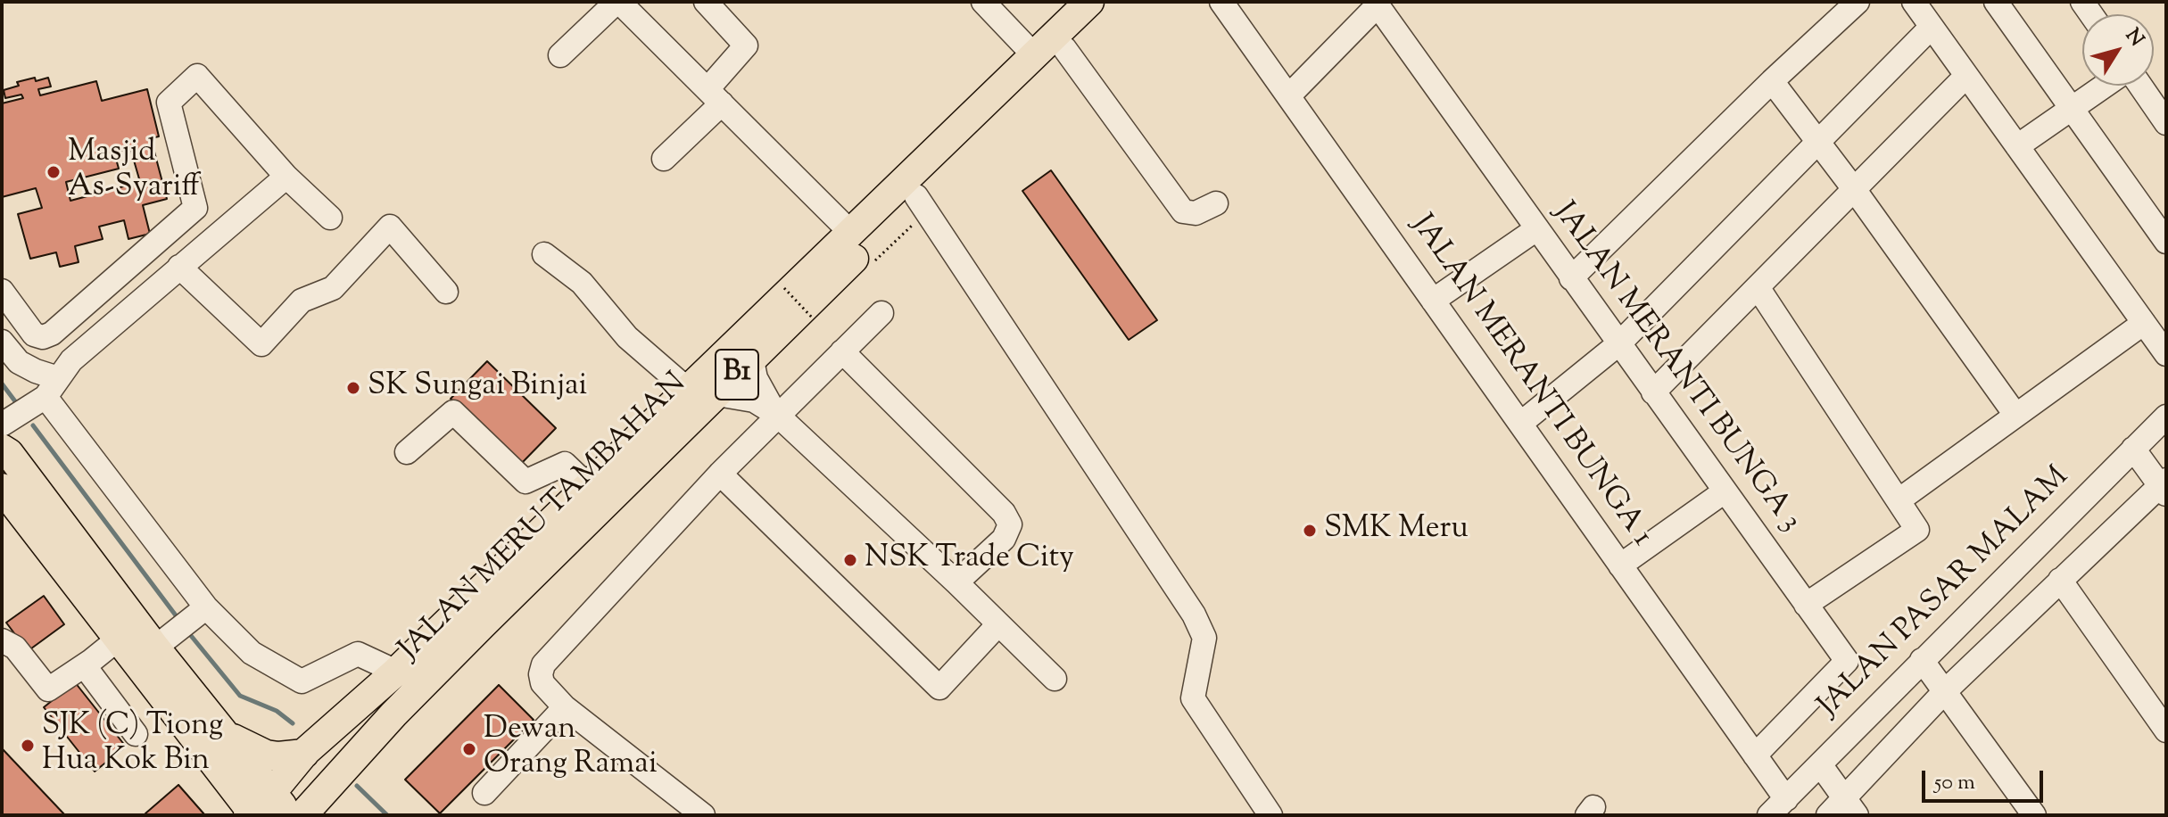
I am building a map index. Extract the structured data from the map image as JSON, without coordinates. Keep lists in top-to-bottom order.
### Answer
{
  "streets": {
    "main road": ["B1", "JALAN MERU TAMBAHAN"],
    "street": ["JALAN MERANTI BUNGA 3", "JALAN MERANTI BUNGA 1", "JALAN PASAR MALAM"]
  },
  "crossings": [
    ["JALAN MERANTI BUNGA 3", "JALAN MERANTI BUNGA 1"],
    ["JALAN MERANTI BUNGA 1", "JALAN PASAR MALAM"]
  ],
  "places": [
    "Masjid As-Syariff",
    "SK Sungai Binjai",
    "SMK Meru",
    "NSK Trade City",
    "SJK (C) Tiong Hua Kok Bin",
    "Dewan Orang Ramai"
  ],
  "scale_bar": "50 m",
  "north": "top right"
}
